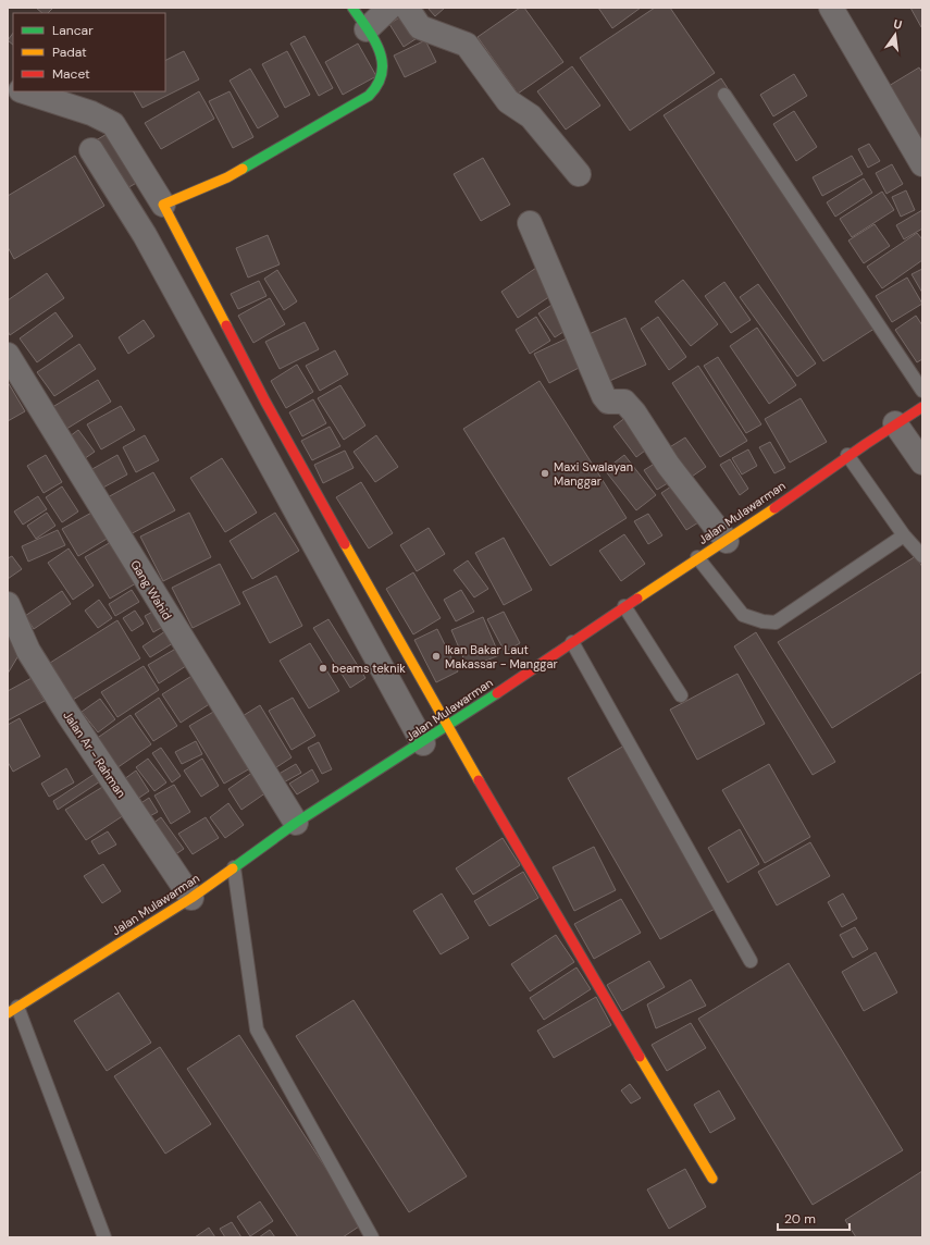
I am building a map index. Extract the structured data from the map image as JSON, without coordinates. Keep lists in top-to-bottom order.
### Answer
{
  "streets": {
    "street": ["Jalan Mulawarman", "Gang Wahid", "Jalan Ar - Rahman"]
  },
  "crossings": [
    ["Jalan Mulawarman", "Gang Wahid"],
    ["Jalan Mulawarman", "Jalan Ar - Rahman"]
  ],
  "places": ["Maxi Swalayan Manggar", "Ikan Bakar Laut Makassar - Manggar", "beams teknik"],
  "legend": ["Lancar", "Padat", "Macet"],
  "scale_bar": "20 m",
  "north": "top"
}
